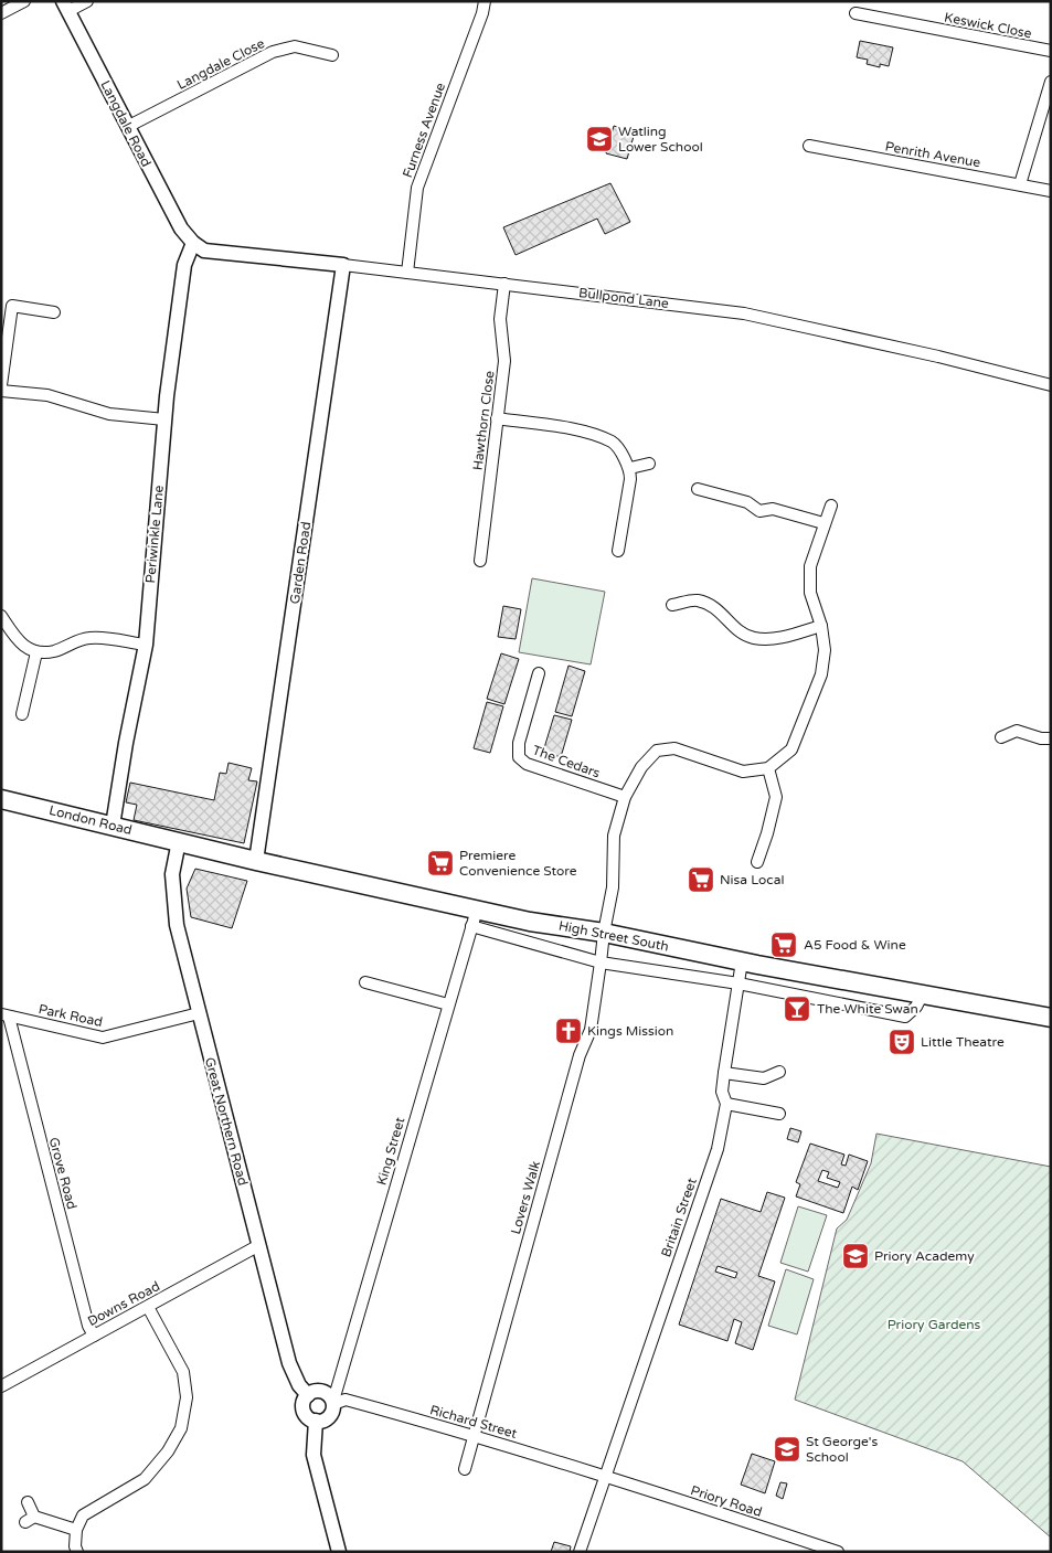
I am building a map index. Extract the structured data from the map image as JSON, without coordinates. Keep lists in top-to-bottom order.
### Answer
{
  "streets": {
    "main road": ["London Road", "High Street South"],
    "street": [
      "Keswick Close",
      "Langdale Close",
      "Langdale Road",
      "Furness Avenue",
      "Penrith Avenue",
      "Bullpond Lane",
      "Hawthorn Close",
      "Periwinkle Lane",
      "Garden Road",
      "The Cedars",
      "Park Road",
      "Great Northern Road",
      "King Street",
      "Grove Road",
      "Lovers Walk",
      "Britain Street",
      "Downs Road",
      "Richard Street",
      "Priory Road"
    ]
  },
  "crossings": [
    ["Langdale Close", "Langdale Road"],
    ["Langdale Road", "Bullpond Lane"],
    ["Langdale Road", "Periwinkle Lane"],
    ["Furness Avenue", "Bullpond Lane"],
    ["Bullpond Lane", "Hawthorn Close"],
    ["Bullpond Lane", "Periwinkle Lane"],
    ["Bullpond Lane", "Garden Road"],
    ["Periwinkle Lane", "London Road"],
    ["Garden Road", "High Street South"],
    ["The Cedars", "Lovers Walk"],
    ["London Road", "High Street South"],
    ["London Road", "Great Northern Road"],
    ["High Street South", "Great Northern Road"],
    ["High Street South", "King Street"],
    ["High Street South", "Lovers Walk"],
    ["High Street South", "Britain Street"],
    ["Park Road", "Great Northern Road"],
    ["Park Road", "Grove Road"],
    ["Great Northern Road", "King Street"],
    ["Great Northern Road", "Downs Road"],
    ["Great Northern Road", "Richard Street"],
    ["King Street", "Richard Street"],
    ["Grove Road", "Downs Road"],
    ["Lovers Walk", "Richard Street"],
    ["Britain Street", "Richard Street"],
    ["Britain Street", "Priory Road"],
    ["Richard Street", "Priory Road"]
  ],
  "parks": ["Priory Gardens"],
  "places": {
    "school or university": ["Watling Lower School", "Priory Academy", "St George's School"],
    "supermarket": ["Premiere Convenience Store", "Nisa Local", "A5 Food & Wine"],
    "bar": ["The White Swan"],
    "church": ["Kings Mission"],
    "theatre": ["Little Theatre"]
  }
}
